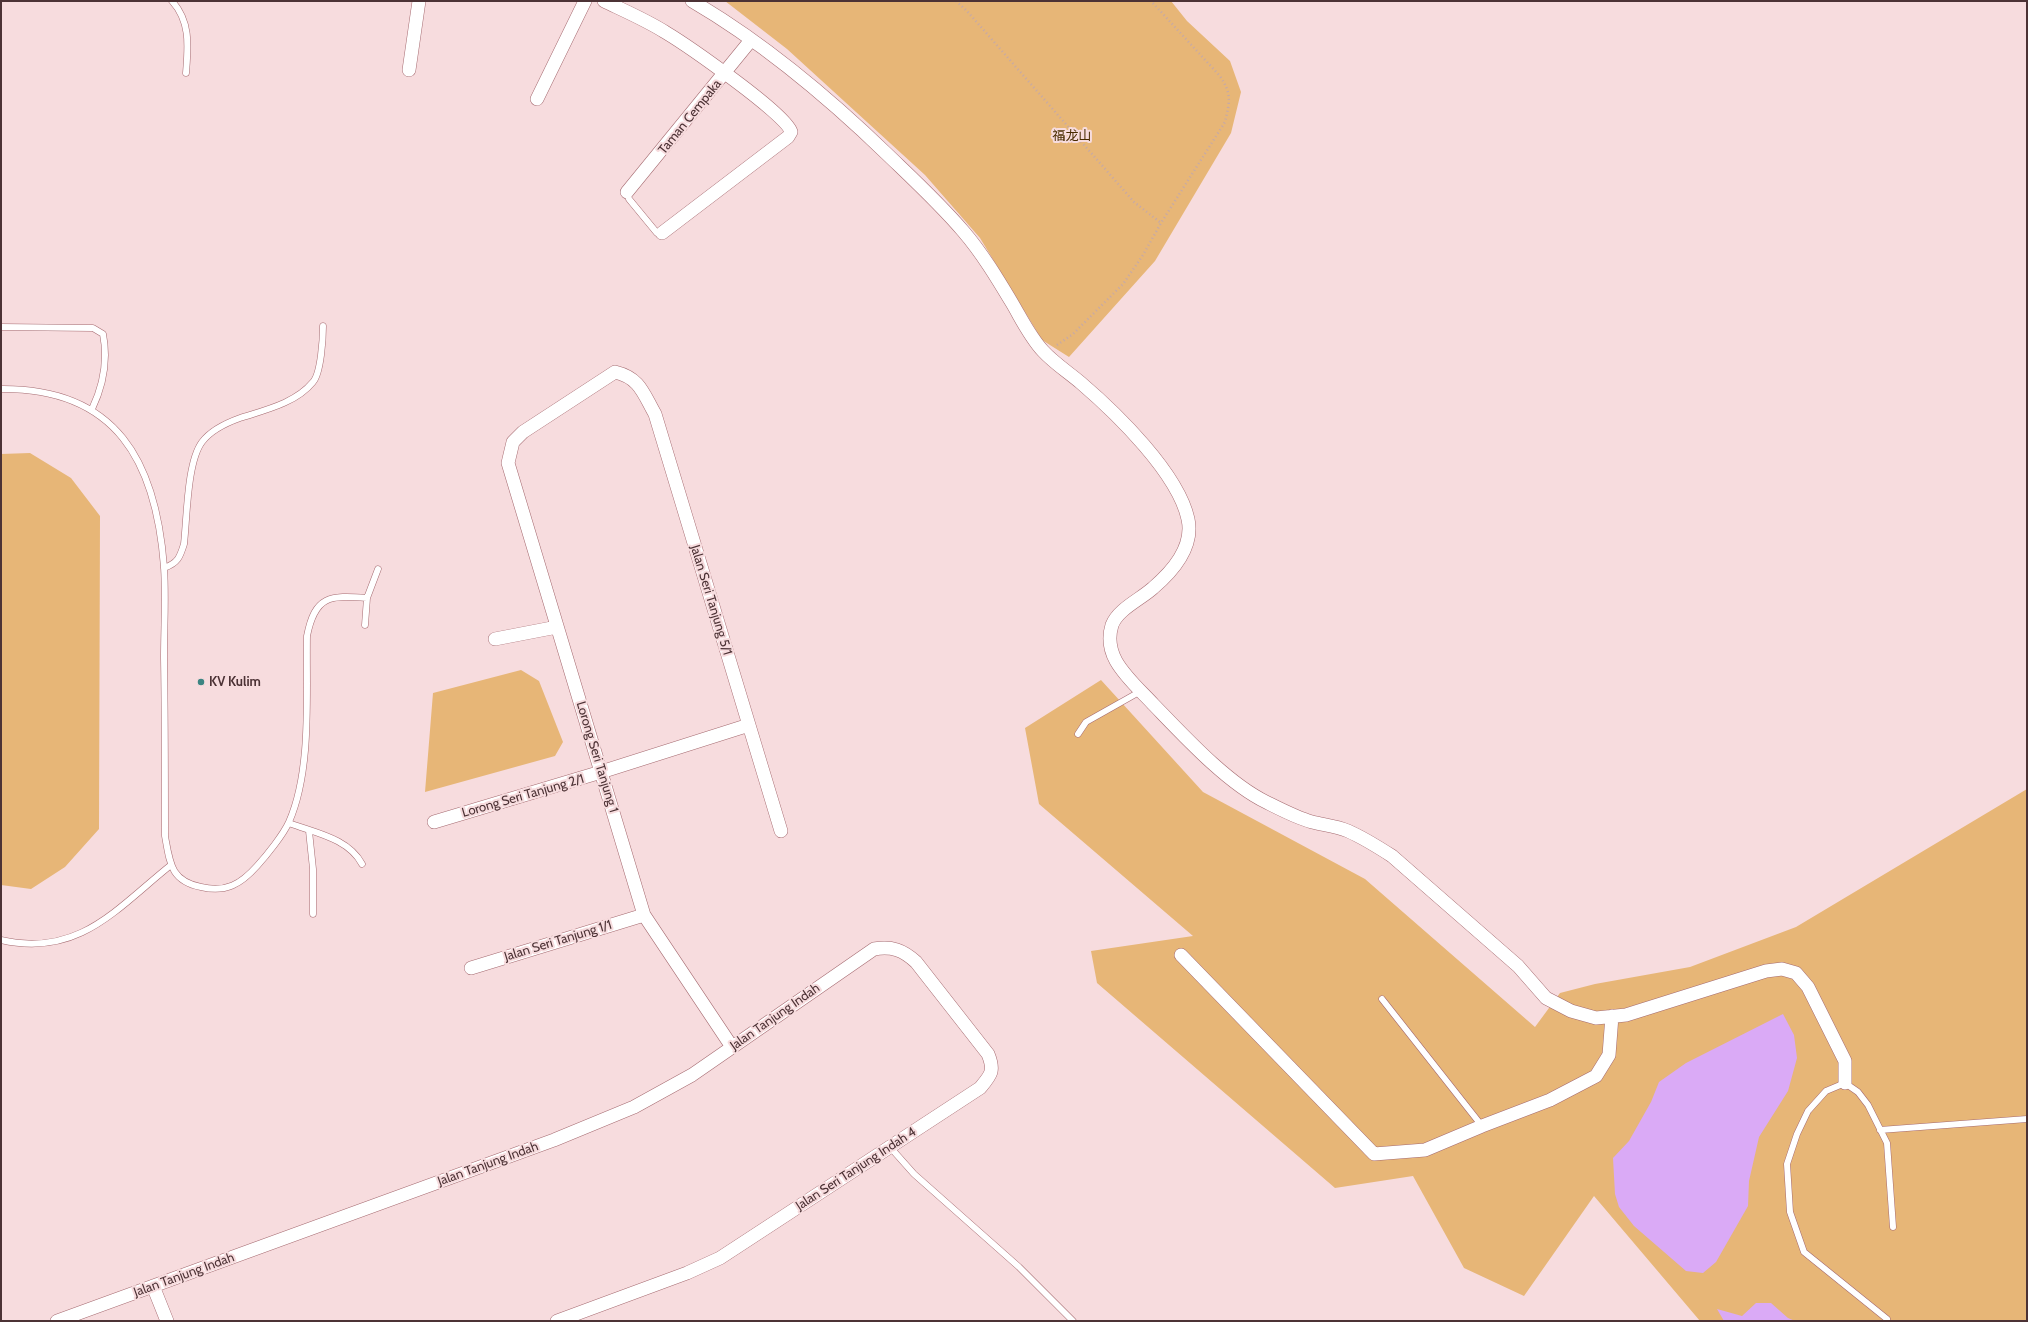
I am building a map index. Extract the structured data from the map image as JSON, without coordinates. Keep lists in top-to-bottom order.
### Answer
{
  "streets": {
    "street": [
      "Taman Cempaka",
      "Jalan Seri Tanjung 5/1",
      "Lorong Seri Tanjung 1",
      "Lorong Seri Tanjung 2/1",
      "Jalan Seri Tanjung 1/1",
      "Jalan Tanjung Indah",
      "Jalan Seri Tanjung Indah 4"
    ]
  },
  "crossings": [
    ["Jalan Seri Tanjung 5/1", "Lorong Seri Tanjung 1"],
    ["Jalan Seri Tanjung 5/1", "Lorong Seri Tanjung 2/1"],
    ["Lorong Seri Tanjung 1", "Lorong Seri Tanjung 2/1"],
    ["Lorong Seri Tanjung 1", "Jalan Seri Tanjung 1/1"],
    ["Lorong Seri Tanjung 1", "Jalan Tanjung Indah"],
    ["Jalan Tanjung Indah", "Jalan Seri Tanjung Indah 4"]
  ],
  "parks": ["福龙山"],
  "places": ["KV Kulim"]
}
